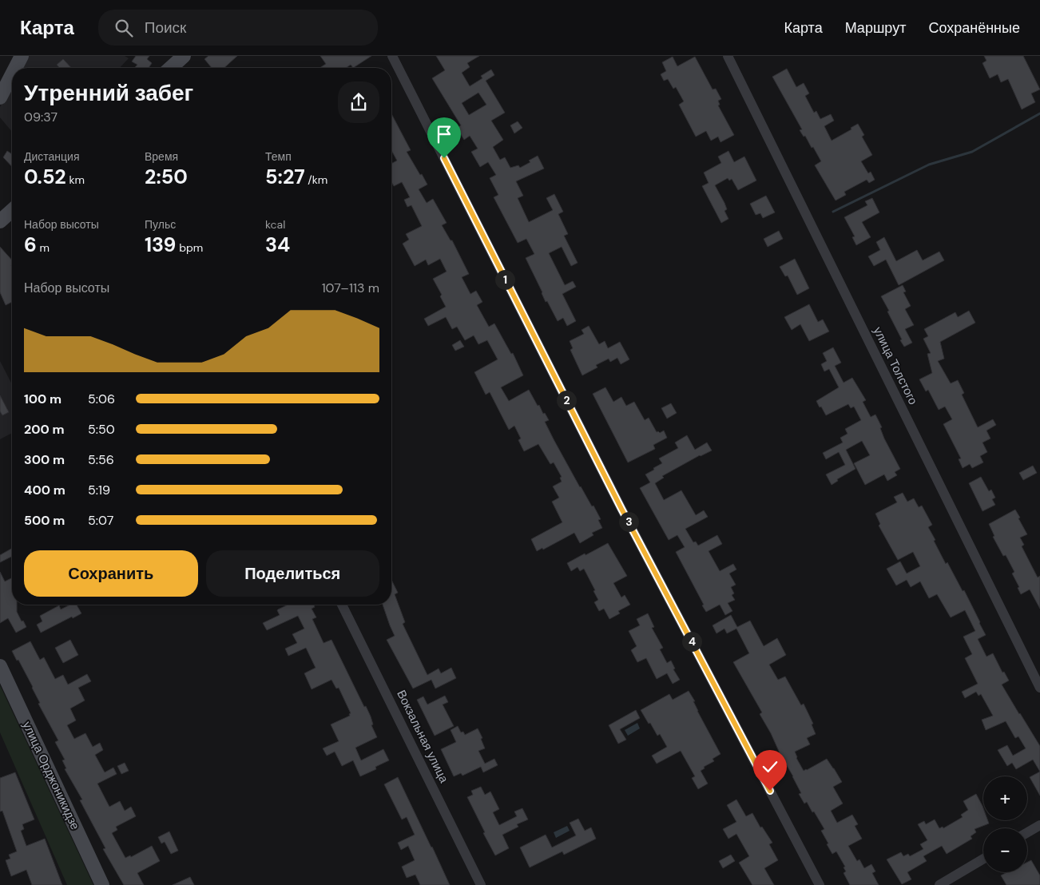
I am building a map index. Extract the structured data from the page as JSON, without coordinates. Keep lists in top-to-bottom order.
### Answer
{
  "streets": {
    "main road": ["улица Орджоникидзе"],
    "street": ["улица Толстого", "Вокзальная улица"]
  },
  "page": {
    "header": "Карта",
    "search": "Поиск",
    "nav": ["Карта", "Маршрут", "Сохранённые"],
    "heading": ["Утренний забег", "09:37"],
    "stats": [
      ["Дистанция", "0.52 km"],
      ["Время", "2:50"],
      ["Темп", "5:27 /km"],
      ["Набор высоты", "6 m"],
      ["Пульс", "139 bpm"],
      ["kcal", "34"]
    ],
    "pins": [
      "1",
      "2",
      "3",
      "4"
    ],
    "chart": ["Набор высоты", "107–113 m"],
    "list": [
      {
        "name": "100 m",
        "note": "5:06"
      },
      {
        "name": "200 m",
        "note": "5:50"
      },
      {
        "name": "300 m",
        "note": "5:56"
      },
      {
        "name": "400 m",
        "note": "5:19"
      },
      {
        "name": "500 m",
        "note": "5:07"
      }
    ],
    "buttons": ["Сохранить", "Поделиться"],
    "map_buttons": ["+", "−"]
  }
}
